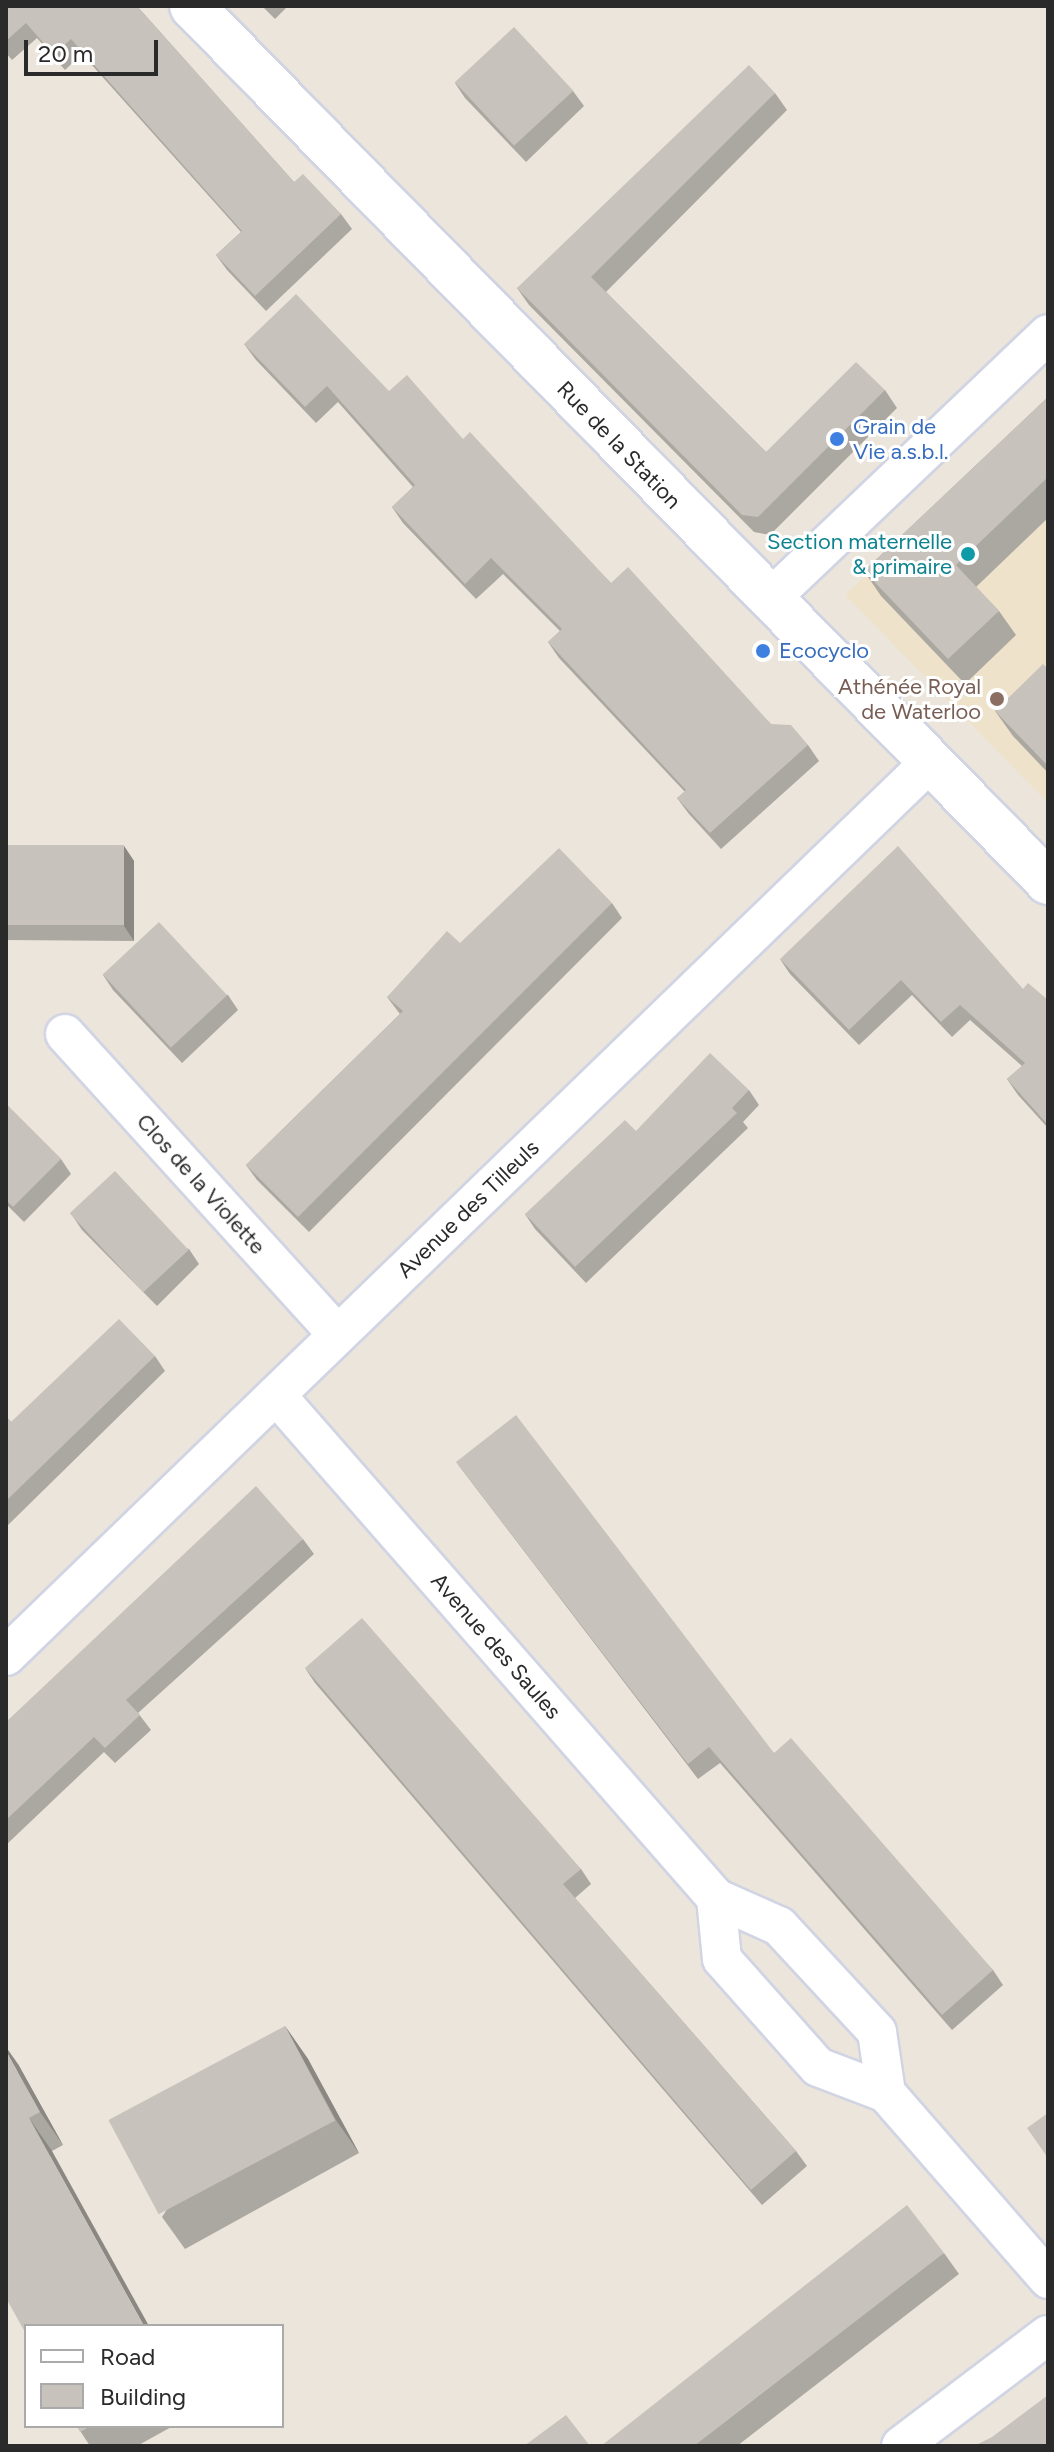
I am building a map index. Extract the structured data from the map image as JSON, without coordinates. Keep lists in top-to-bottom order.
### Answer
{
  "streets": {
    "street": [
      "Rue de la Station",
      "Clos de la Violette",
      "Avenue des Tilleuls",
      "Avenue des Saules"
    ]
  },
  "crossings": [
    ["Rue de la Station", "Avenue des Tilleuls"],
    ["Clos de la Violette", "Avenue des Tilleuls"],
    ["Avenue des Tilleuls", "Avenue des Saules"]
  ],
  "places": [
    "Grain de Vie a.s.b.l.",
    "Section maternelle & primaire",
    "Ecocyclo",
    "Athénée Royal de Waterloo"
  ],
  "legend": ["Road", "Building"],
  "scale_bar": "20 m"
}
